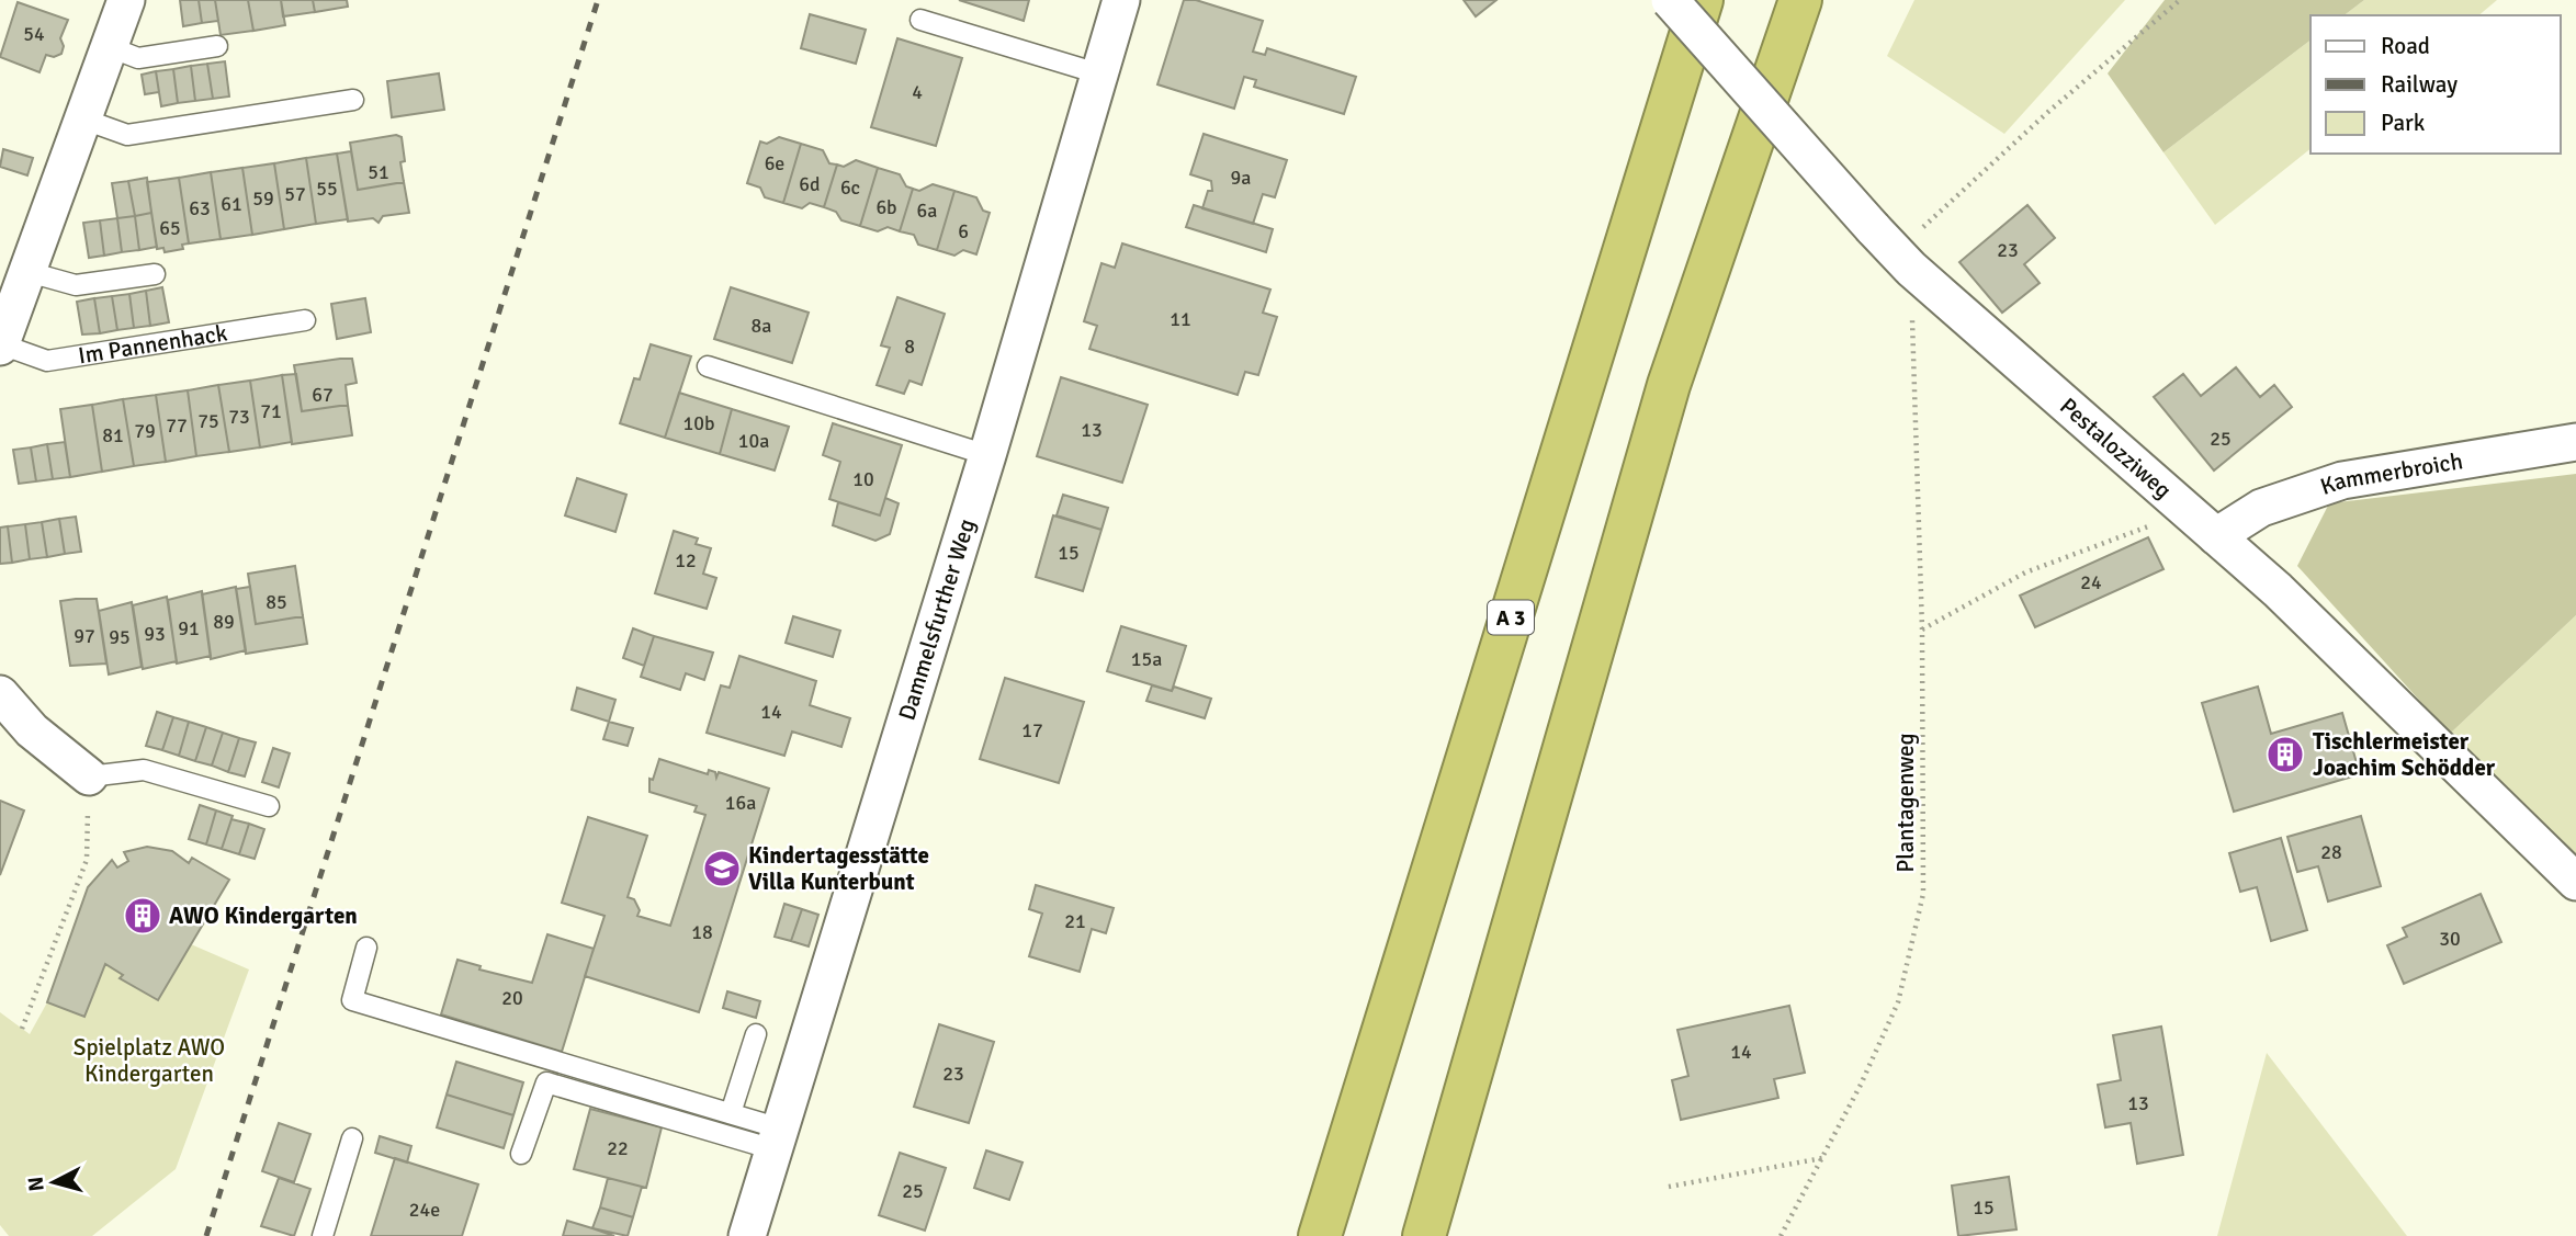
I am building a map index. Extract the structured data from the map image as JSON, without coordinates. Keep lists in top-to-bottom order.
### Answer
{
  "streets": {
    "highway": ["A 3"],
    "street": [
      "Im Pannenhack",
      "Pestalozziweg",
      "Kammerbroich",
      "Dammelsfurther Weg"
    ],
    "path": ["Plantagenweg"]
  },
  "crossings": [
    ["Pestalozziweg", "Kammerbroich"],
    ["Pestalozziweg", "Plantagenweg"]
  ],
  "parks": ["Spielplatz AWO Kindergarten"],
  "places": {
    "building": ["Tischlermeister Joachim Schödder", "AWO Kindergarten"],
    "school or university": ["Kindertagesstätte Villa Kunterbunt"]
  },
  "house_numbers": [
    "54",
    "4",
    "6e",
    "51",
    "9a",
    "6d",
    "6c",
    "55",
    "57",
    "59",
    "61",
    "6b",
    "63",
    "6a",
    "65",
    "6",
    "23",
    "11",
    "8a",
    "8",
    "67",
    "71",
    "73",
    "75",
    "10b",
    "77",
    "13",
    "79",
    "81",
    "25",
    "10a",
    "10",
    "15",
    "12",
    "24",
    "85",
    "89",
    "91",
    "93",
    "97",
    "95",
    "15a",
    "14",
    "17",
    "16a",
    "28",
    "21",
    "18",
    "30",
    "20",
    "14",
    "23",
    "13",
    "22",
    "25",
    "15",
    "24e"
  ],
  "legend": ["Road", "Railway", "Park"],
  "north": "left"
}
